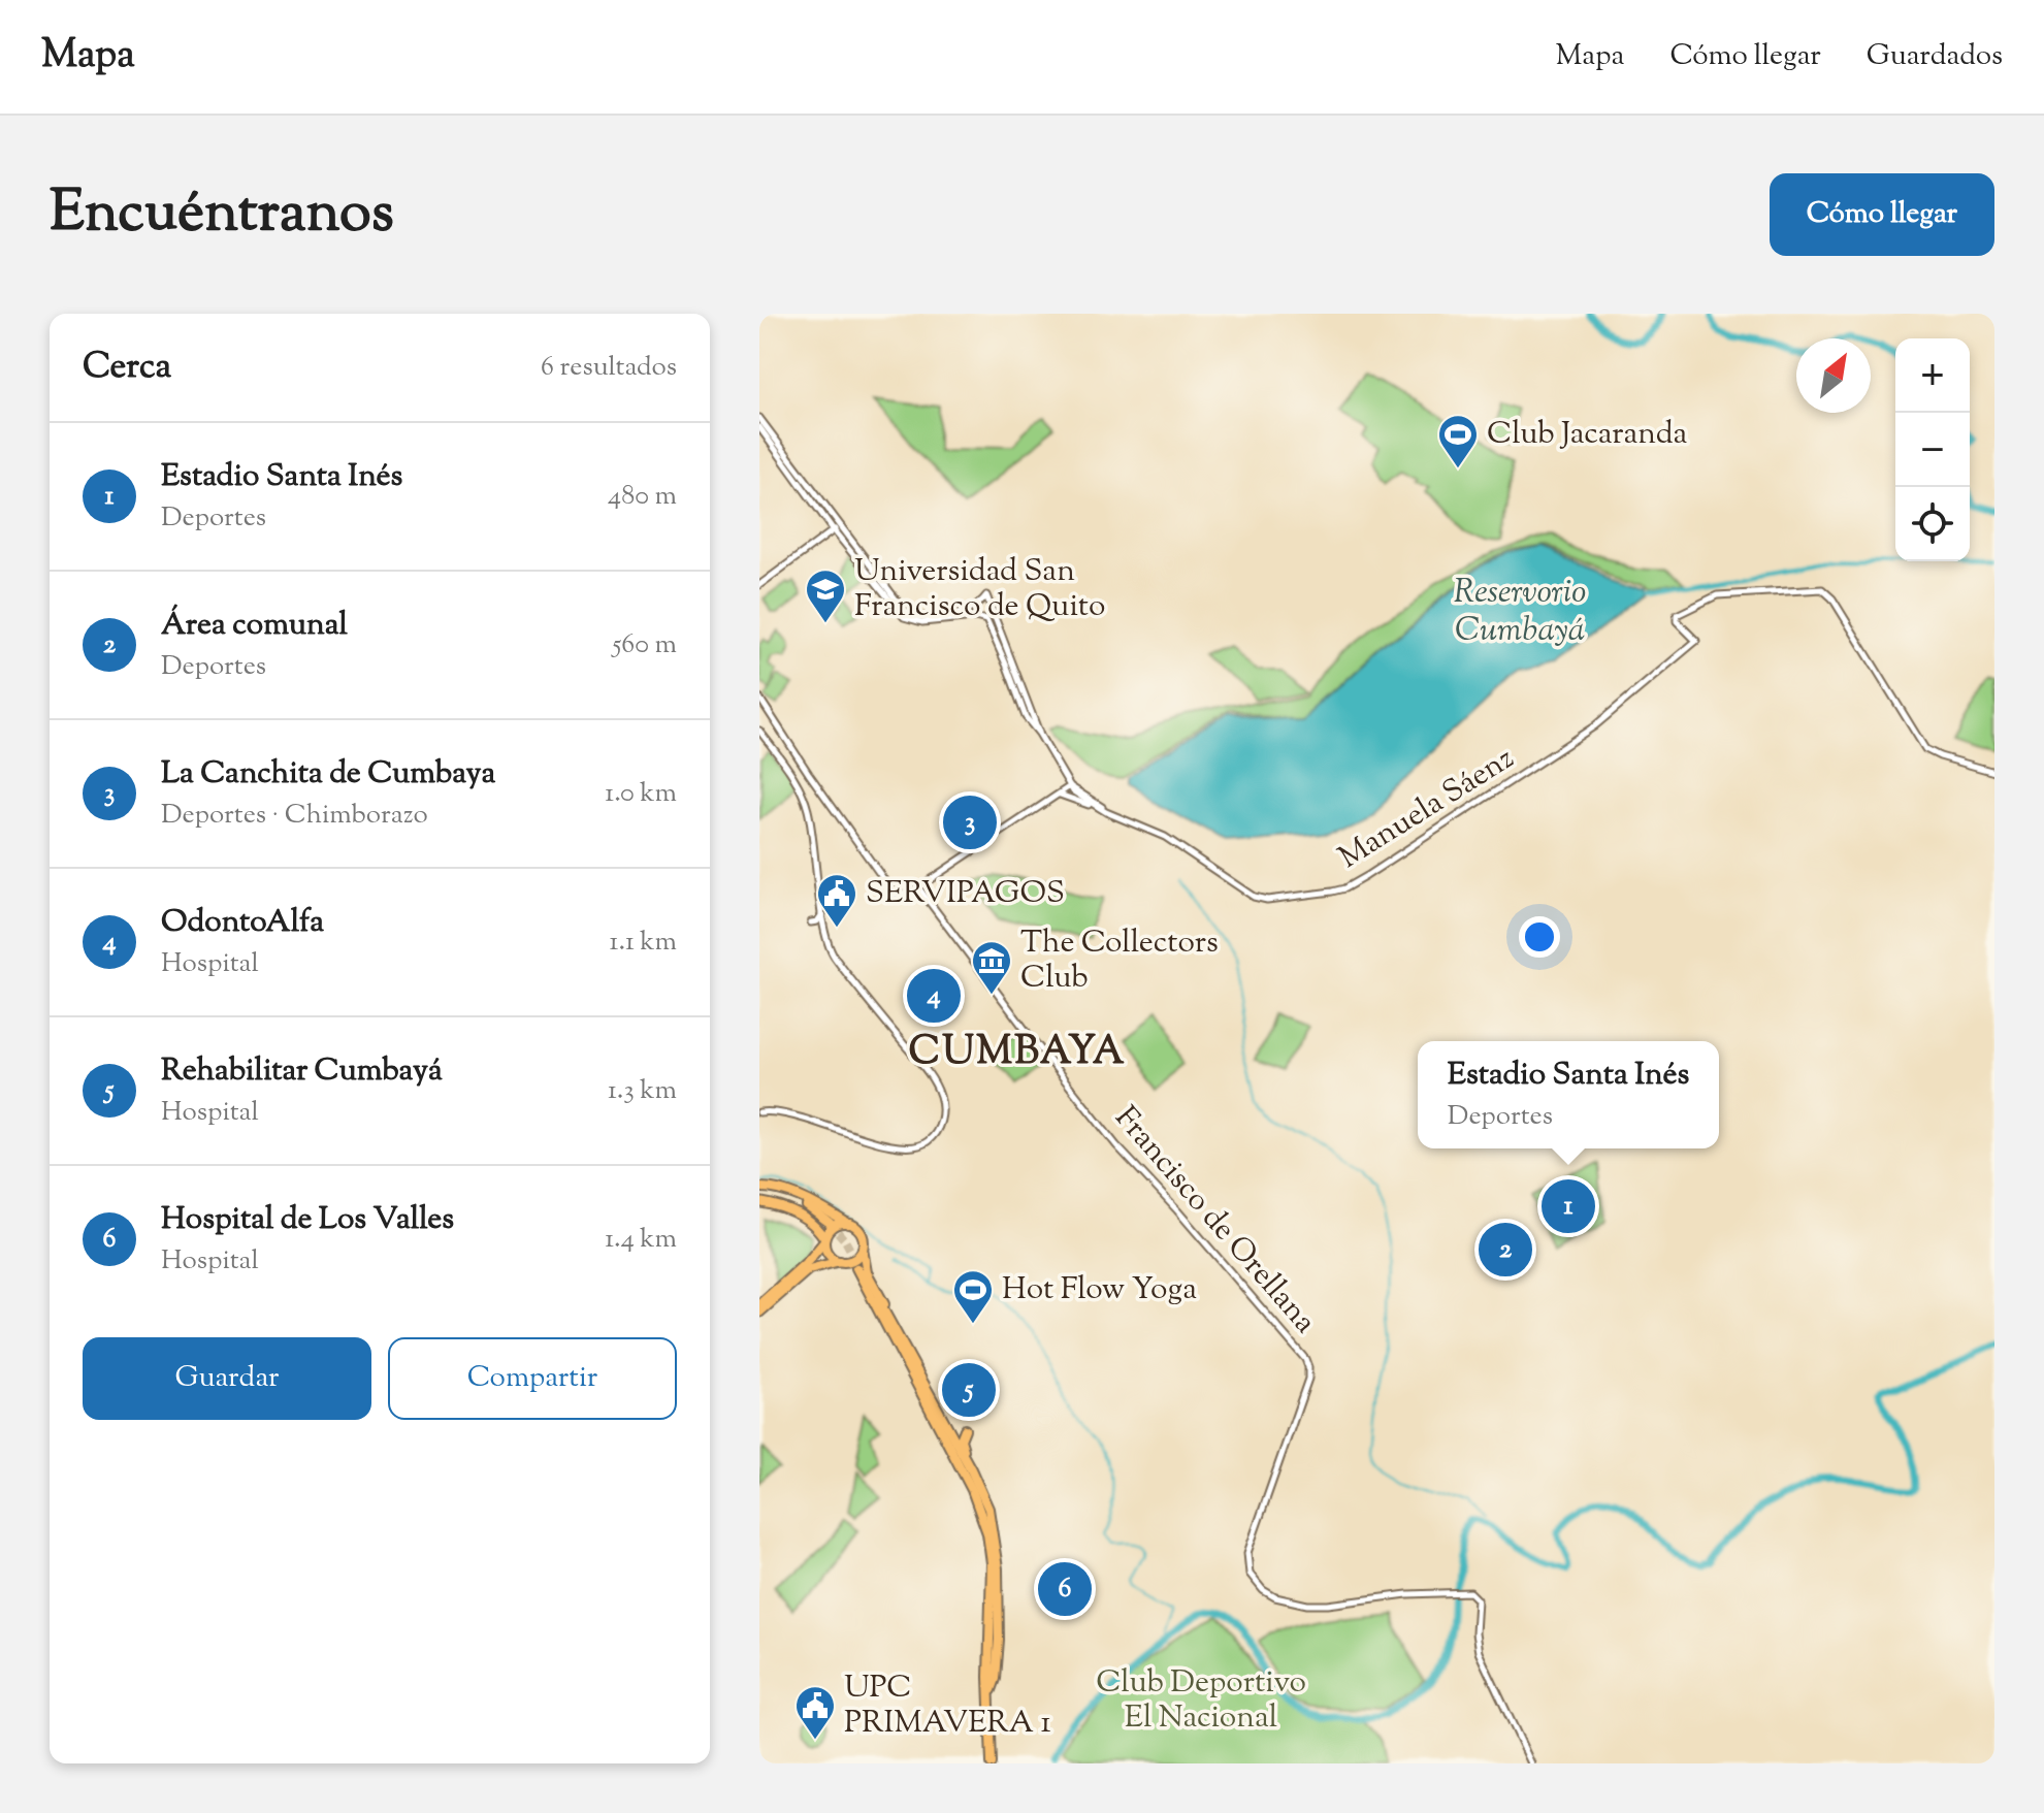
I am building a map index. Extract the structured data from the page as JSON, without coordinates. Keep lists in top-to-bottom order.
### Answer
{
  "streets": {
    "street": ["Manuela Sáenz", "Francisco de Orellana"]
  },
  "districts": ["CUMBAYA"],
  "water": ["Reservorio Cumbayá"],
  "parks": ["Club Deportivo El Nacional"],
  "places": {
    "sports": ["Club Jacaranda", "Hot Flow Yoga"],
    "school or university": ["Universidad San Francisco de Quito"],
    "public building": ["SERVIPAGOS", "UPC PRIMAVERA 1"],
    "museum": ["The Collectors Club"]
  },
  "north": "top right",
  "page": {
    "header": "Mapa",
    "nav": ["Mapa", "Cómo llegar", "Guardados"],
    "title": "Encuéntranos",
    "buttons": [
      "Cómo llegar",
      ["Guardar", "Compartir"]
    ],
    "heading": ["Cerca", "6 resultados"],
    "map_buttons": ["+", "−"],
    "list": [
      {
        "mark": "1",
        "name": "Estadio Santa Inés",
        "note": "Deportes",
        "value": "480 m"
      },
      {
        "mark": "2",
        "name": "Área comunal",
        "note": "Deportes",
        "value": "560 m"
      },
      {
        "mark": "3",
        "name": "La Canchita de Cumbaya",
        "note": "Deportes · Chimborazo",
        "value": "1.0 km"
      },
      {
        "mark": "4",
        "name": "OdontoAlfa",
        "note": "Hospital",
        "value": "1.1 km"
      },
      {
        "mark": "5",
        "name": "Rehabilitar Cumbayá",
        "note": "Hospital",
        "value": "1.3 km"
      },
      {
        "mark": "6",
        "name": "Hospital de Los Valles",
        "note": "Hospital",
        "value": "1.4 km"
      }
    ],
    "pins": [
      "3",
      "4",
      "1",
      "2",
      "5",
      "6"
    ],
    "popup": ["Estadio Santa Inés", "Deportes"]
  }
}
